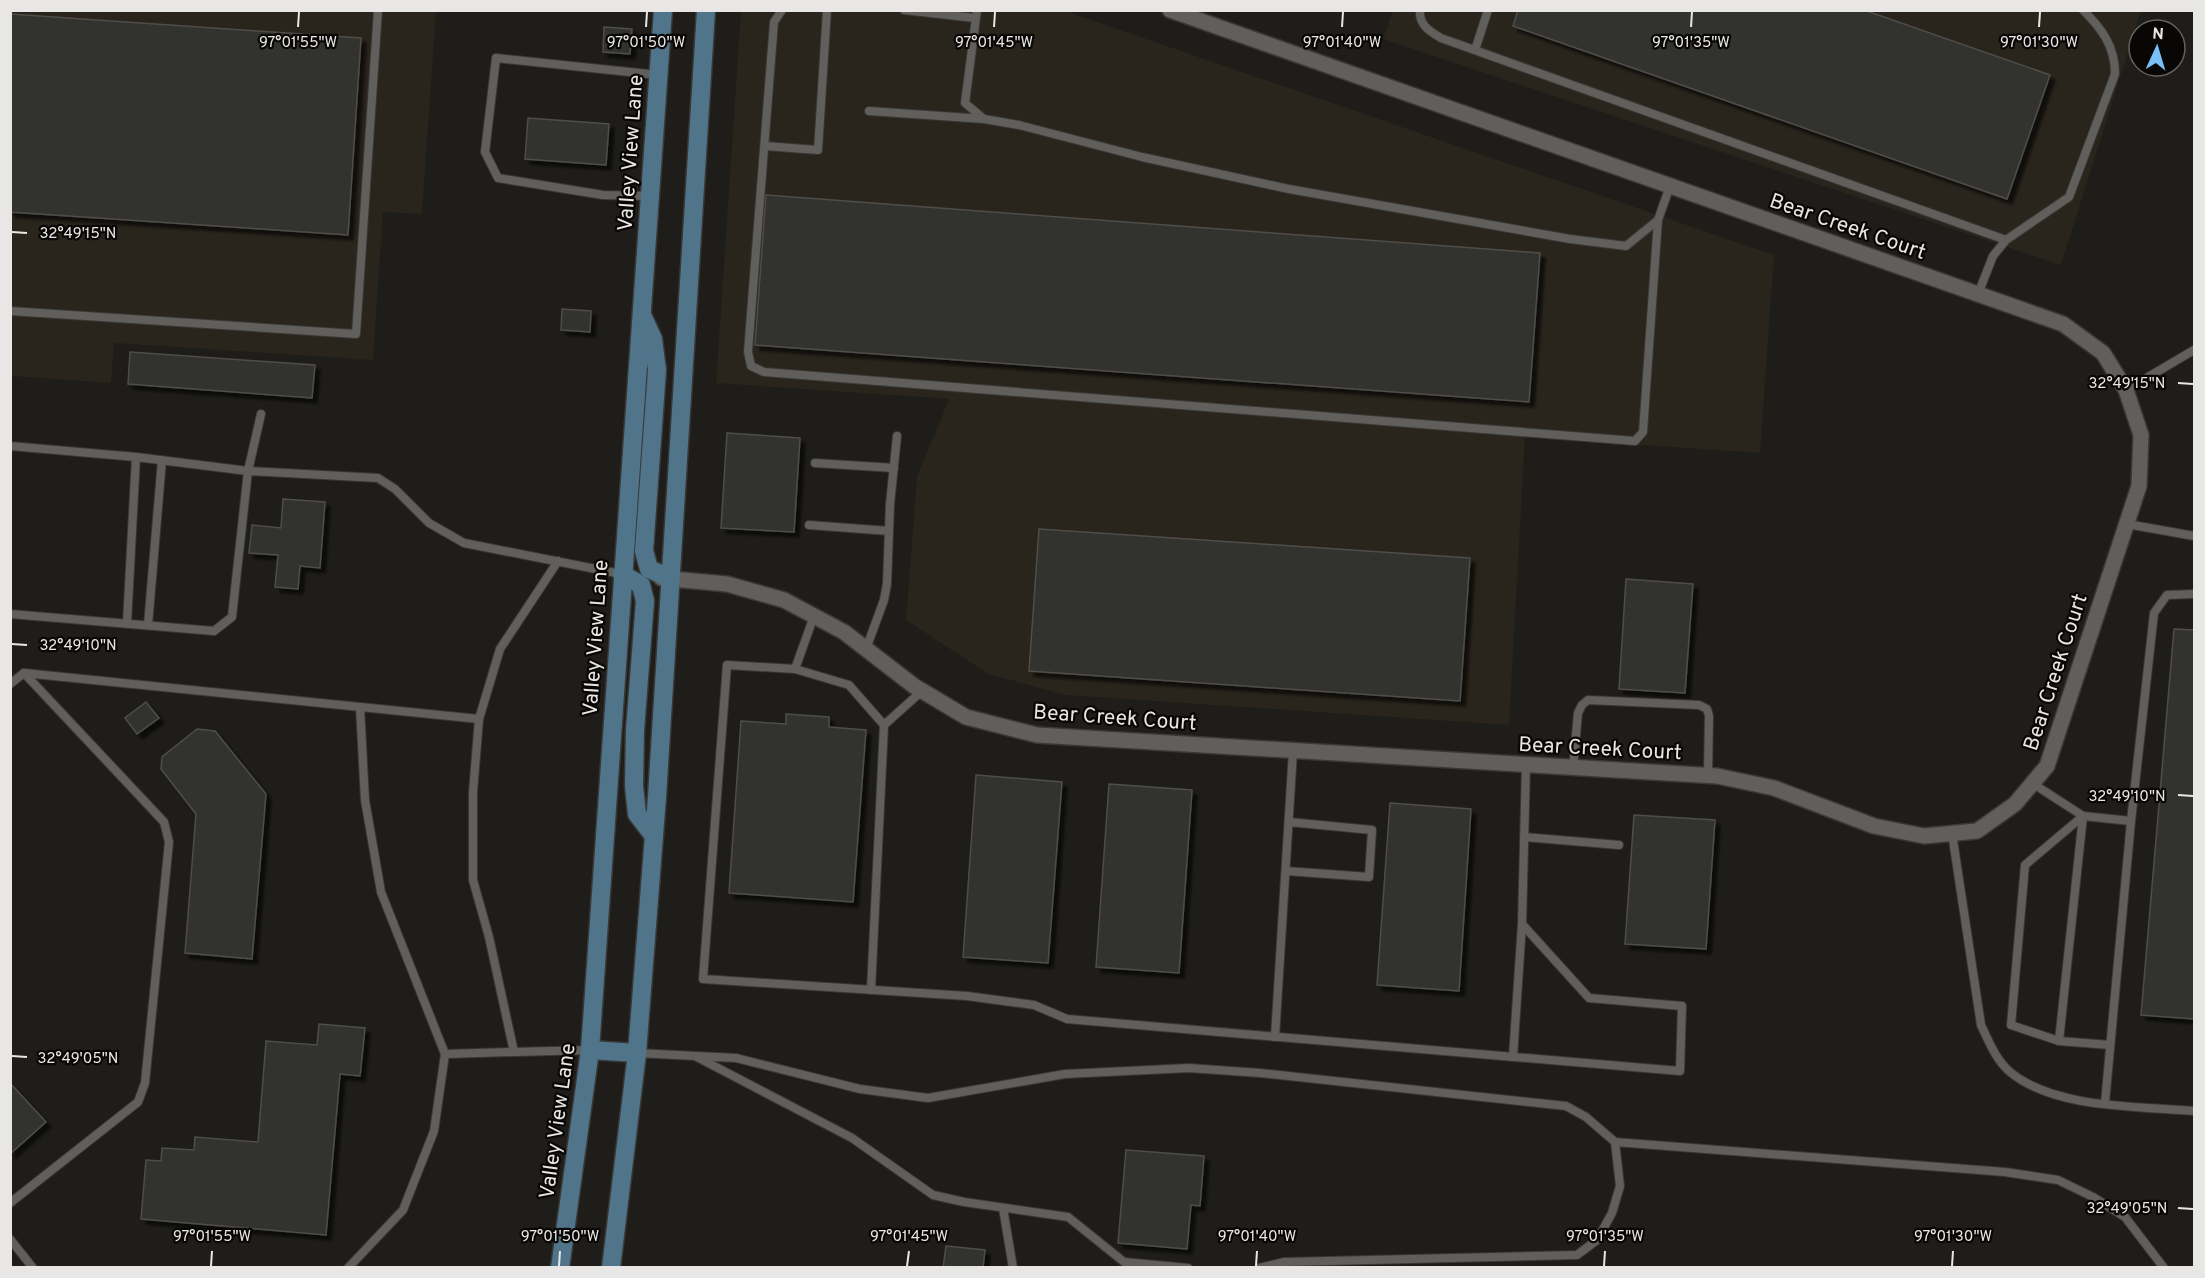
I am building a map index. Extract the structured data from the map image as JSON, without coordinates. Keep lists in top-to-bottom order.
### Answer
{
  "streets": {
    "main road": ["Valley View Lane"],
    "street": ["Bear Creek Court"]
  },
  "crossings": [
    ["Valley View Lane", "Bear Creek Court"]
  ],
  "north": "top",
  "coordinates": [
    "97°01'55\"W",
    "97°01'50\"W",
    "97°01'45\"W",
    "97°01'40\"W",
    "97°01'35\"W",
    "97°01'30\"W",
    "32°49'15\"N",
    "32°49'10\"N",
    "32°49'05\"N"
  ]
}
